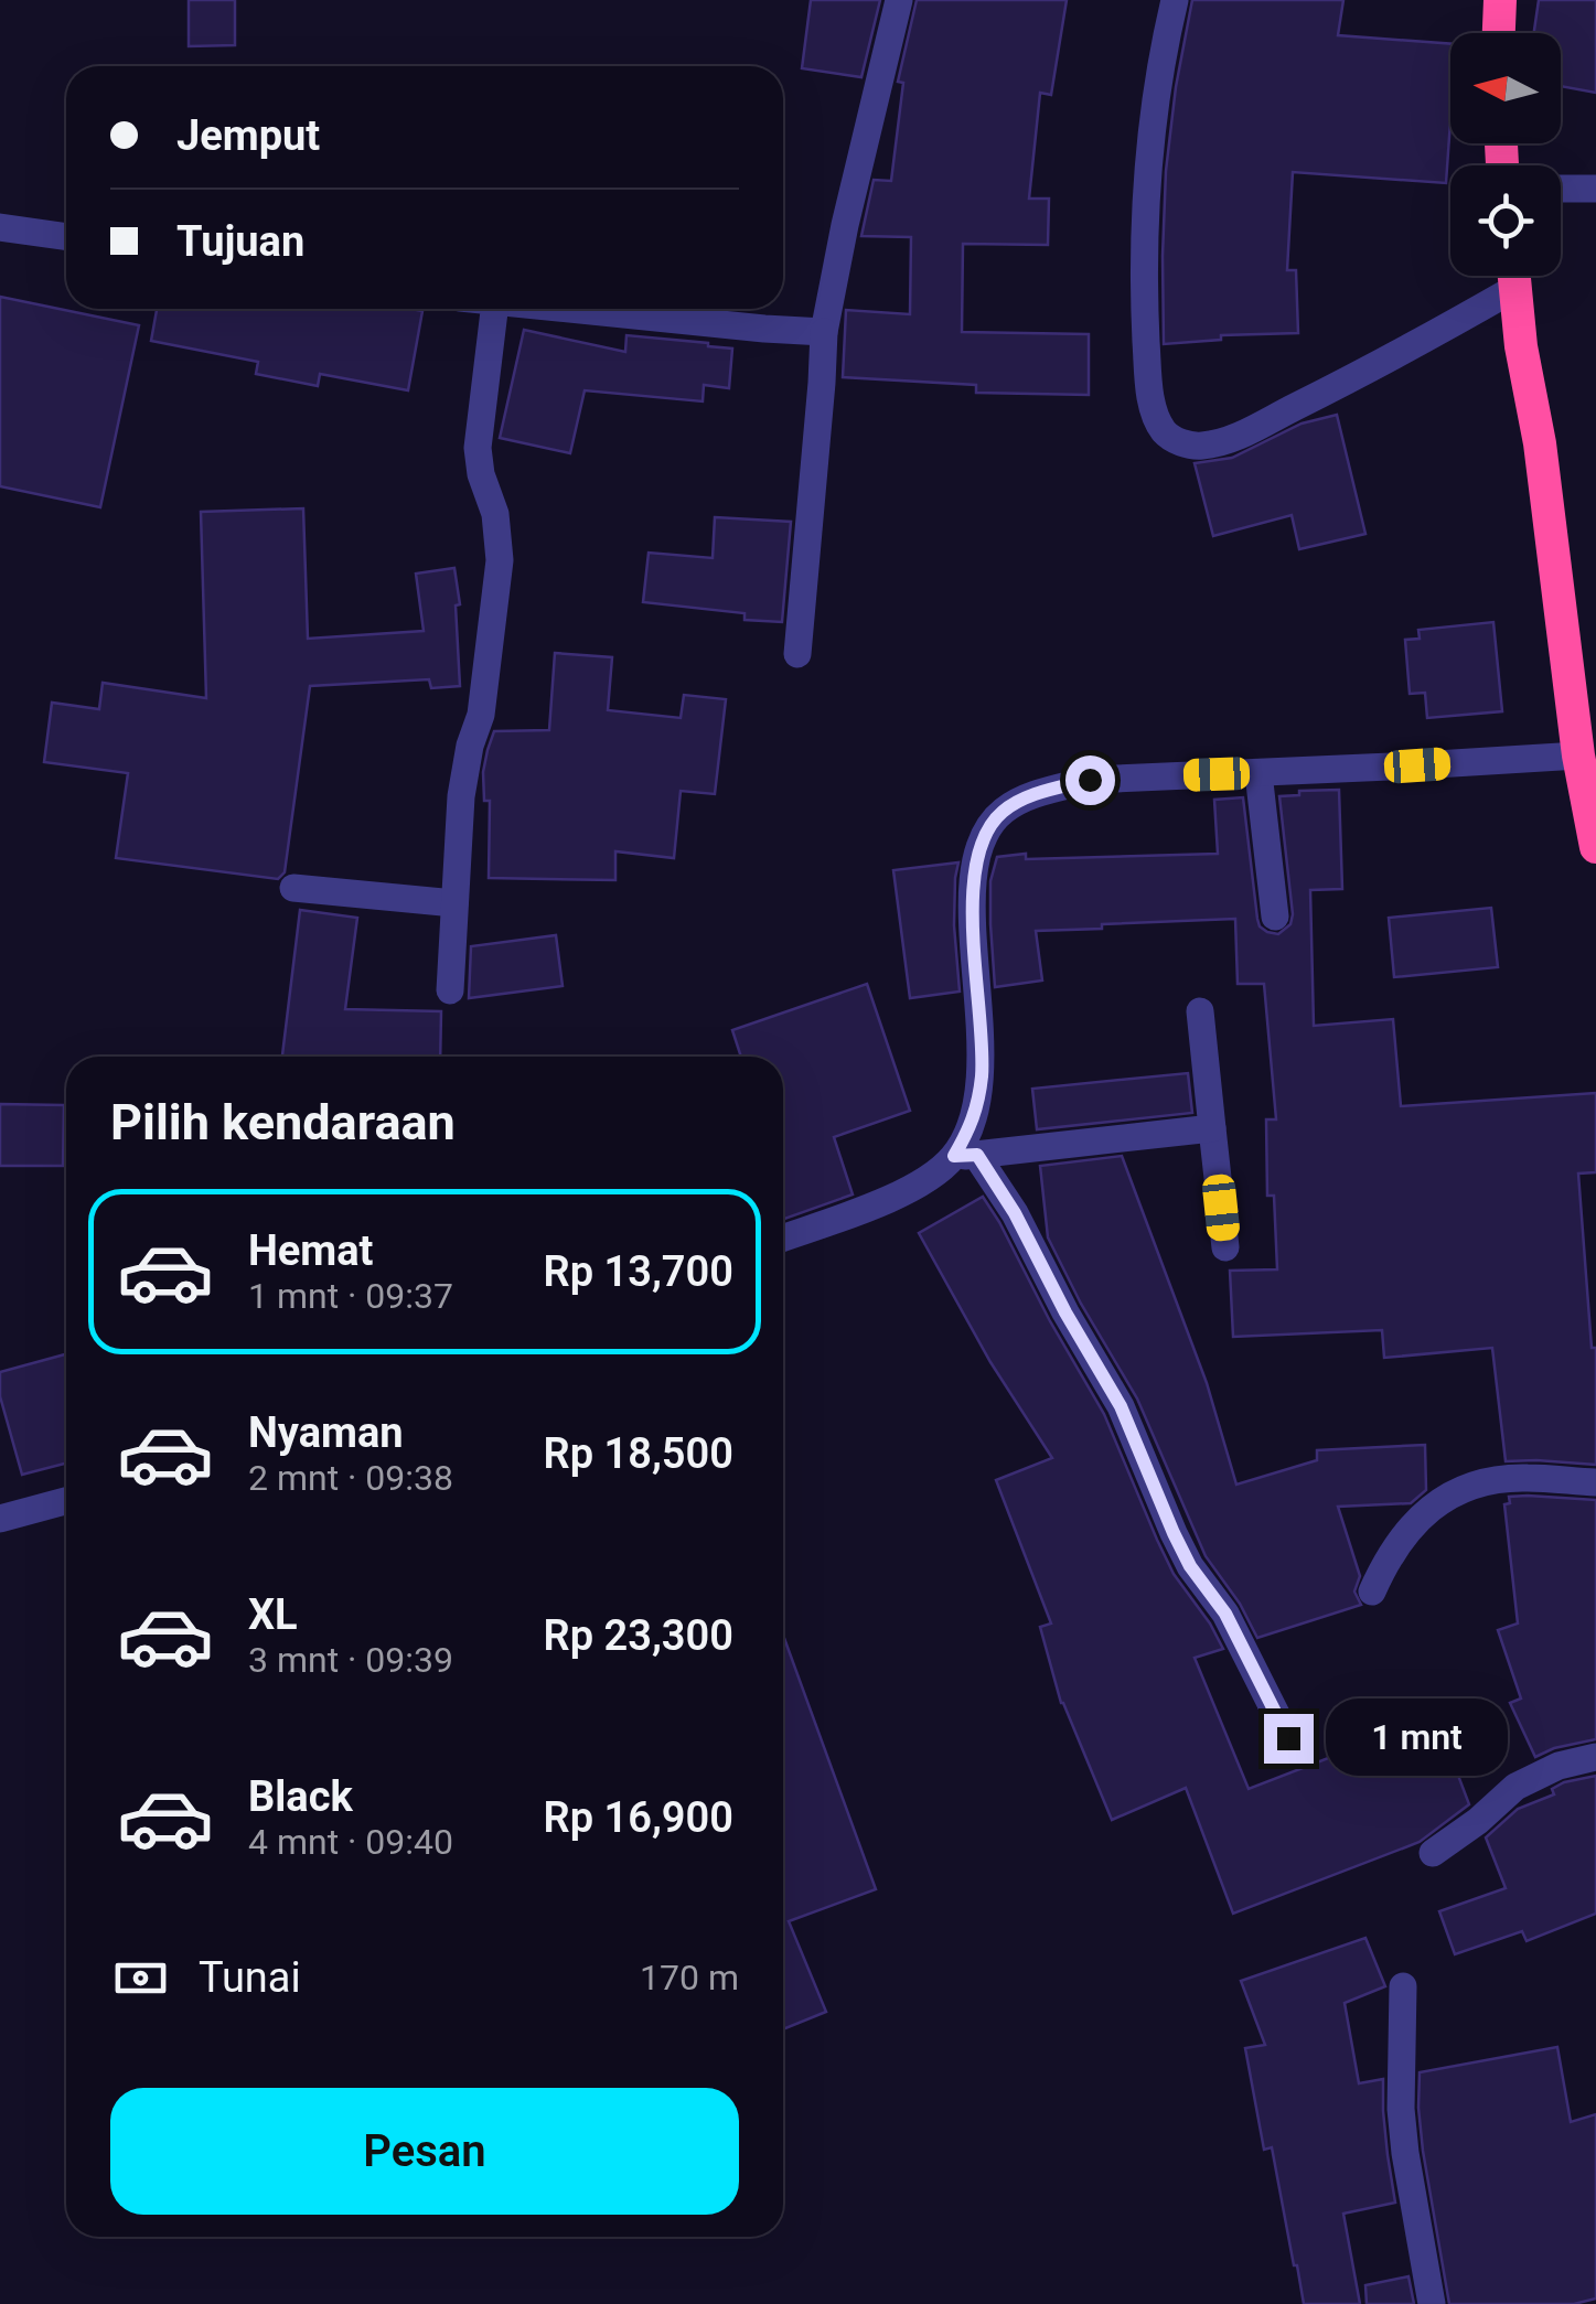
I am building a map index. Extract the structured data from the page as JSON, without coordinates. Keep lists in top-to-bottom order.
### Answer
{
  "north": "left",
  "page": {
    "banner": ["Jemput", "Tujuan"],
    "heading": "Pilih kendaraan",
    "list": [
      {
        "name": "Hemat",
        "note": "1 mnt · 09:37",
        "value": "Rp 13,700"
      },
      {
        "name": "Nyaman",
        "note": "2 mnt · 09:38",
        "value": "Rp 18,500"
      },
      {
        "name": "XL",
        "note": "3 mnt · 09:39",
        "value": "Rp 23,300"
      },
      {
        "name": "Black",
        "note": "4 mnt · 09:40",
        "value": "Rp 16,900"
      }
    ],
    "bubble": "1 mnt",
    "pay": ["Tunai", "170 m"],
    "buttons": "Pesan"
  }
}
